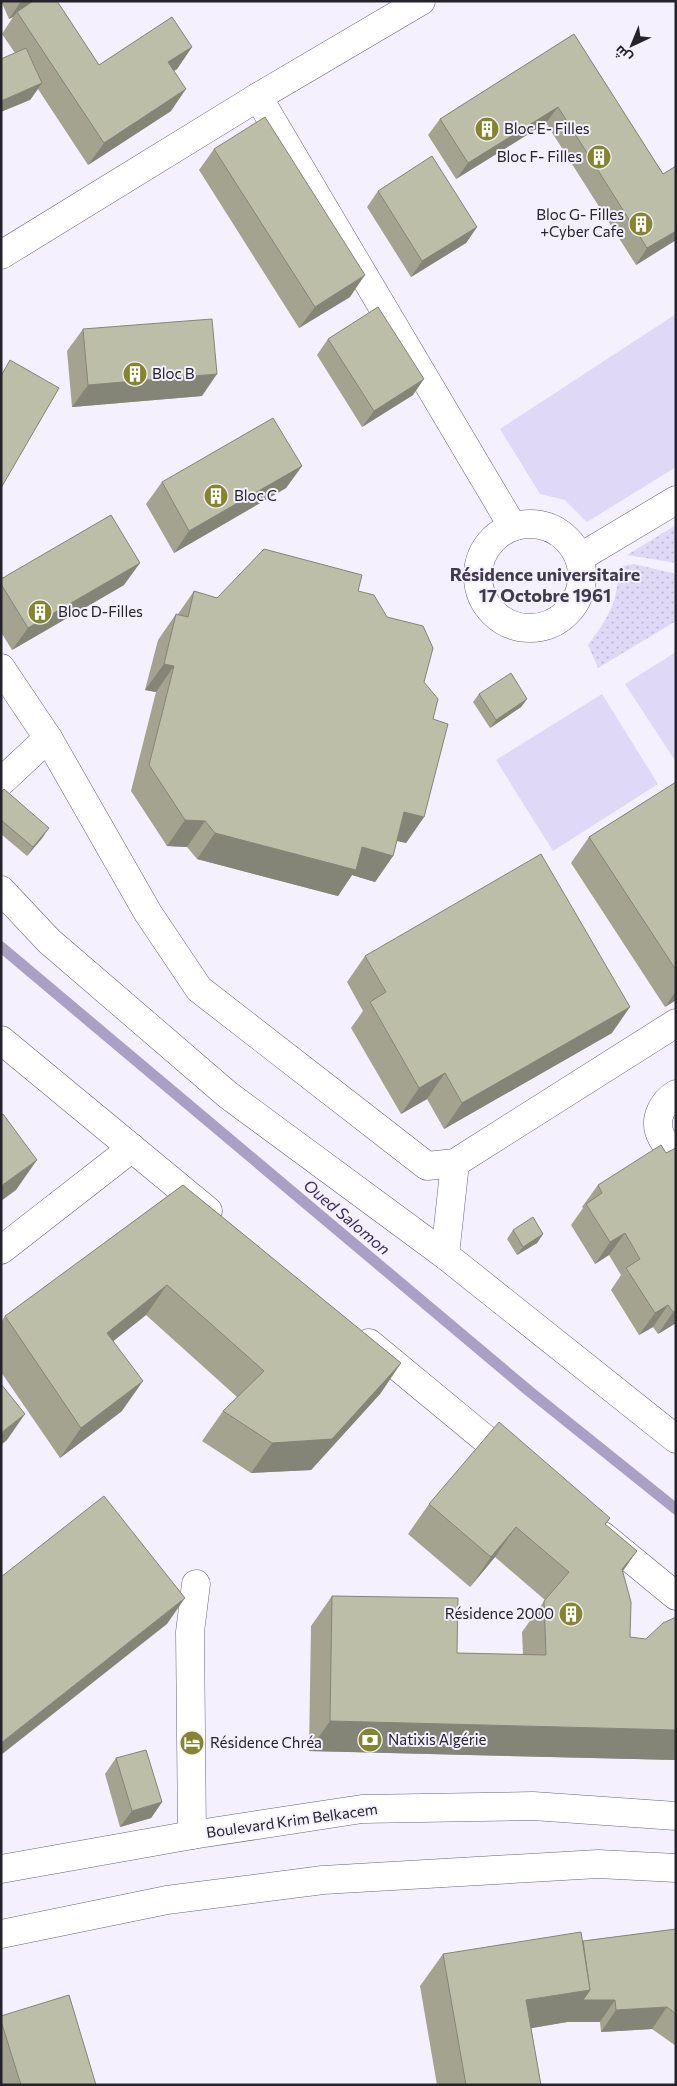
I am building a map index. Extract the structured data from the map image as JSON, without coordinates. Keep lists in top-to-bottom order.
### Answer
{
  "streets": {
    "street": ["Boulevard Krim Belkacem"]
  },
  "districts": ["Résidence universitaire 17 Octobre 1961"],
  "water": ["Oued Salomon"],
  "places": {
    "building": [
      "Bloc E- Filles",
      "Bloc F- Filles",
      "Bloc G- Filles +Cyber Cafe",
      "Bloc B",
      "Bloc C",
      "Bloc D-Filles",
      "Résidence 2000"
    ],
    "bank": ["Natixis Algérie"],
    "hotel": ["Résidence Chréa"]
  },
  "north": "bottom left"
}
